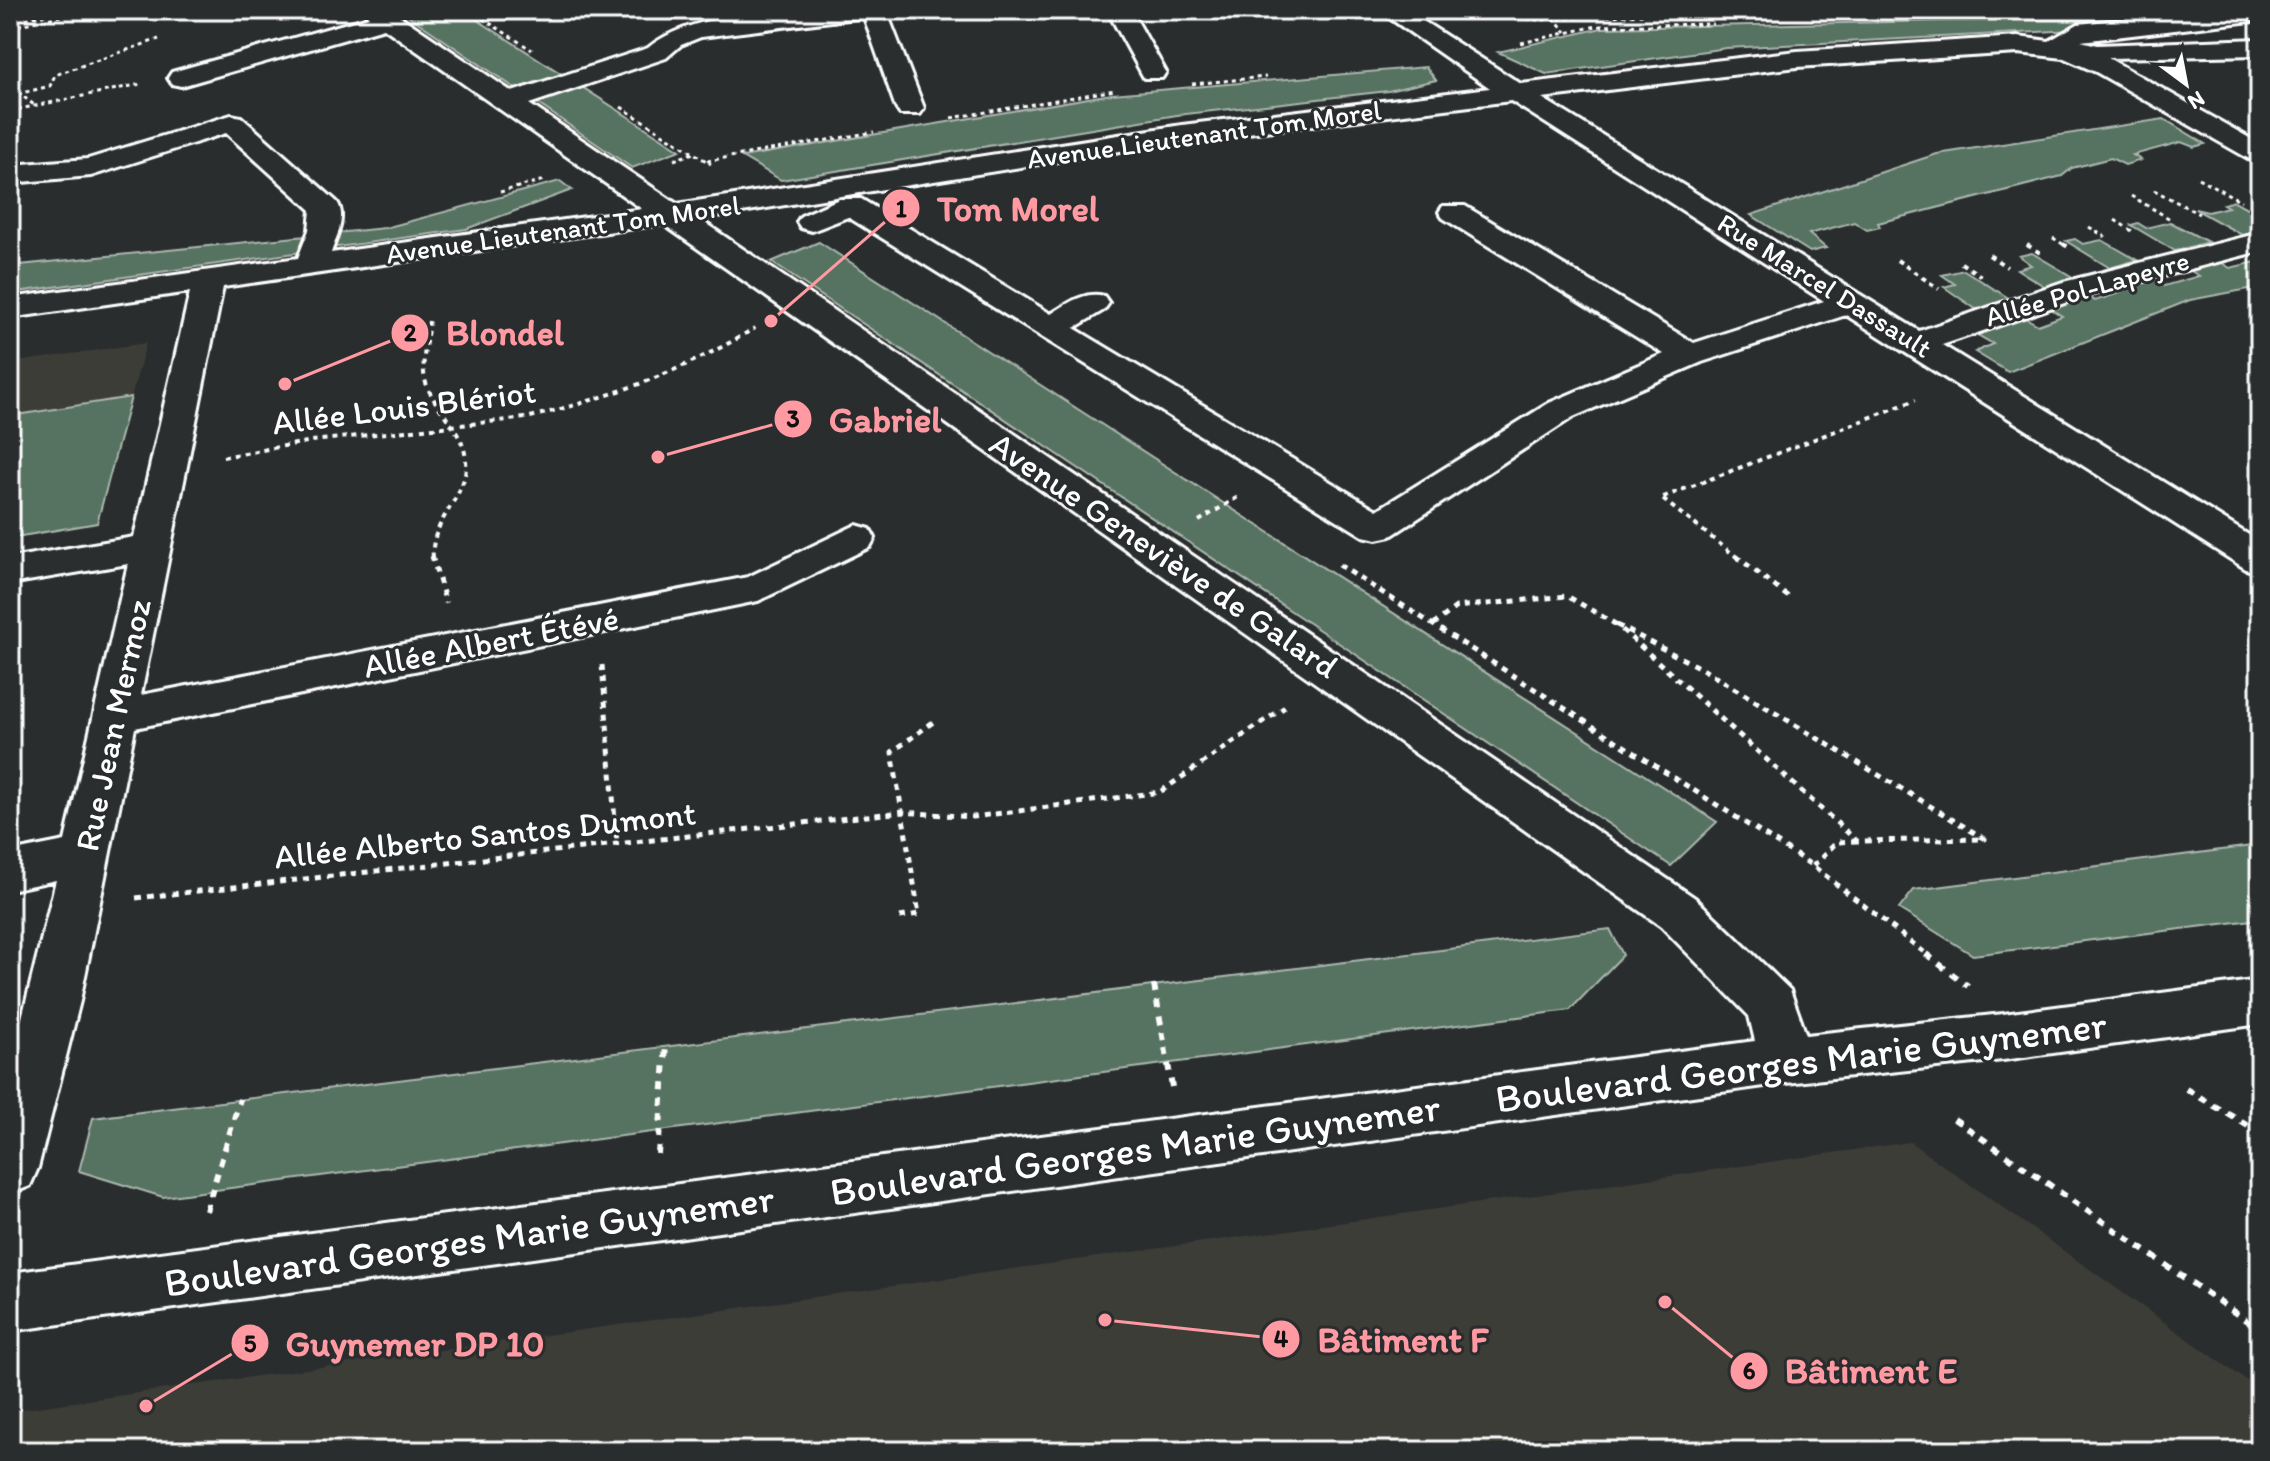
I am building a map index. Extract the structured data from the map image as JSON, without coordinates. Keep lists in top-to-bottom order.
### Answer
{
  "streets": {
    "street": [
      "Avenue Lieutenant Tom Morel",
      "Rue Marcel Dassault",
      "Allée Pol-Lapeyre",
      "Avenue Geneviève de Galard",
      "Allée Albert Étévé",
      "Rue Jean Mermoz",
      "Boulevard Georges Marie Guynemer"
    ],
    "path": ["Allée Louis Blériot", "Allée Alberto Santos Dumont"]
  },
  "crossings": [
    ["Avenue Lieutenant Tom Morel", "Rue Marcel Dassault"],
    ["Avenue Lieutenant Tom Morel", "Avenue Geneviève de Galard"],
    ["Avenue Lieutenant Tom Morel", "Rue Jean Mermoz"],
    ["Rue Marcel Dassault", "Allée Pol-Lapeyre"],
    ["Allée Louis Blériot", "Rue Jean Mermoz"],
    ["Avenue Geneviève de Galard", "Boulevard Georges Marie Guynemer"],
    ["Allée Albert Étévé", "Rue Jean Mermoz"],
    ["Rue Jean Mermoz", "Allée Alberto Santos Dumont"]
  ],
  "places": [
    "Tom Morel",
    "Blondel",
    "Gabriel",
    "Bâtiment E",
    "Bâtiment F",
    "Guynemer DP 10"
  ],
  "north": "bottom right"
}
